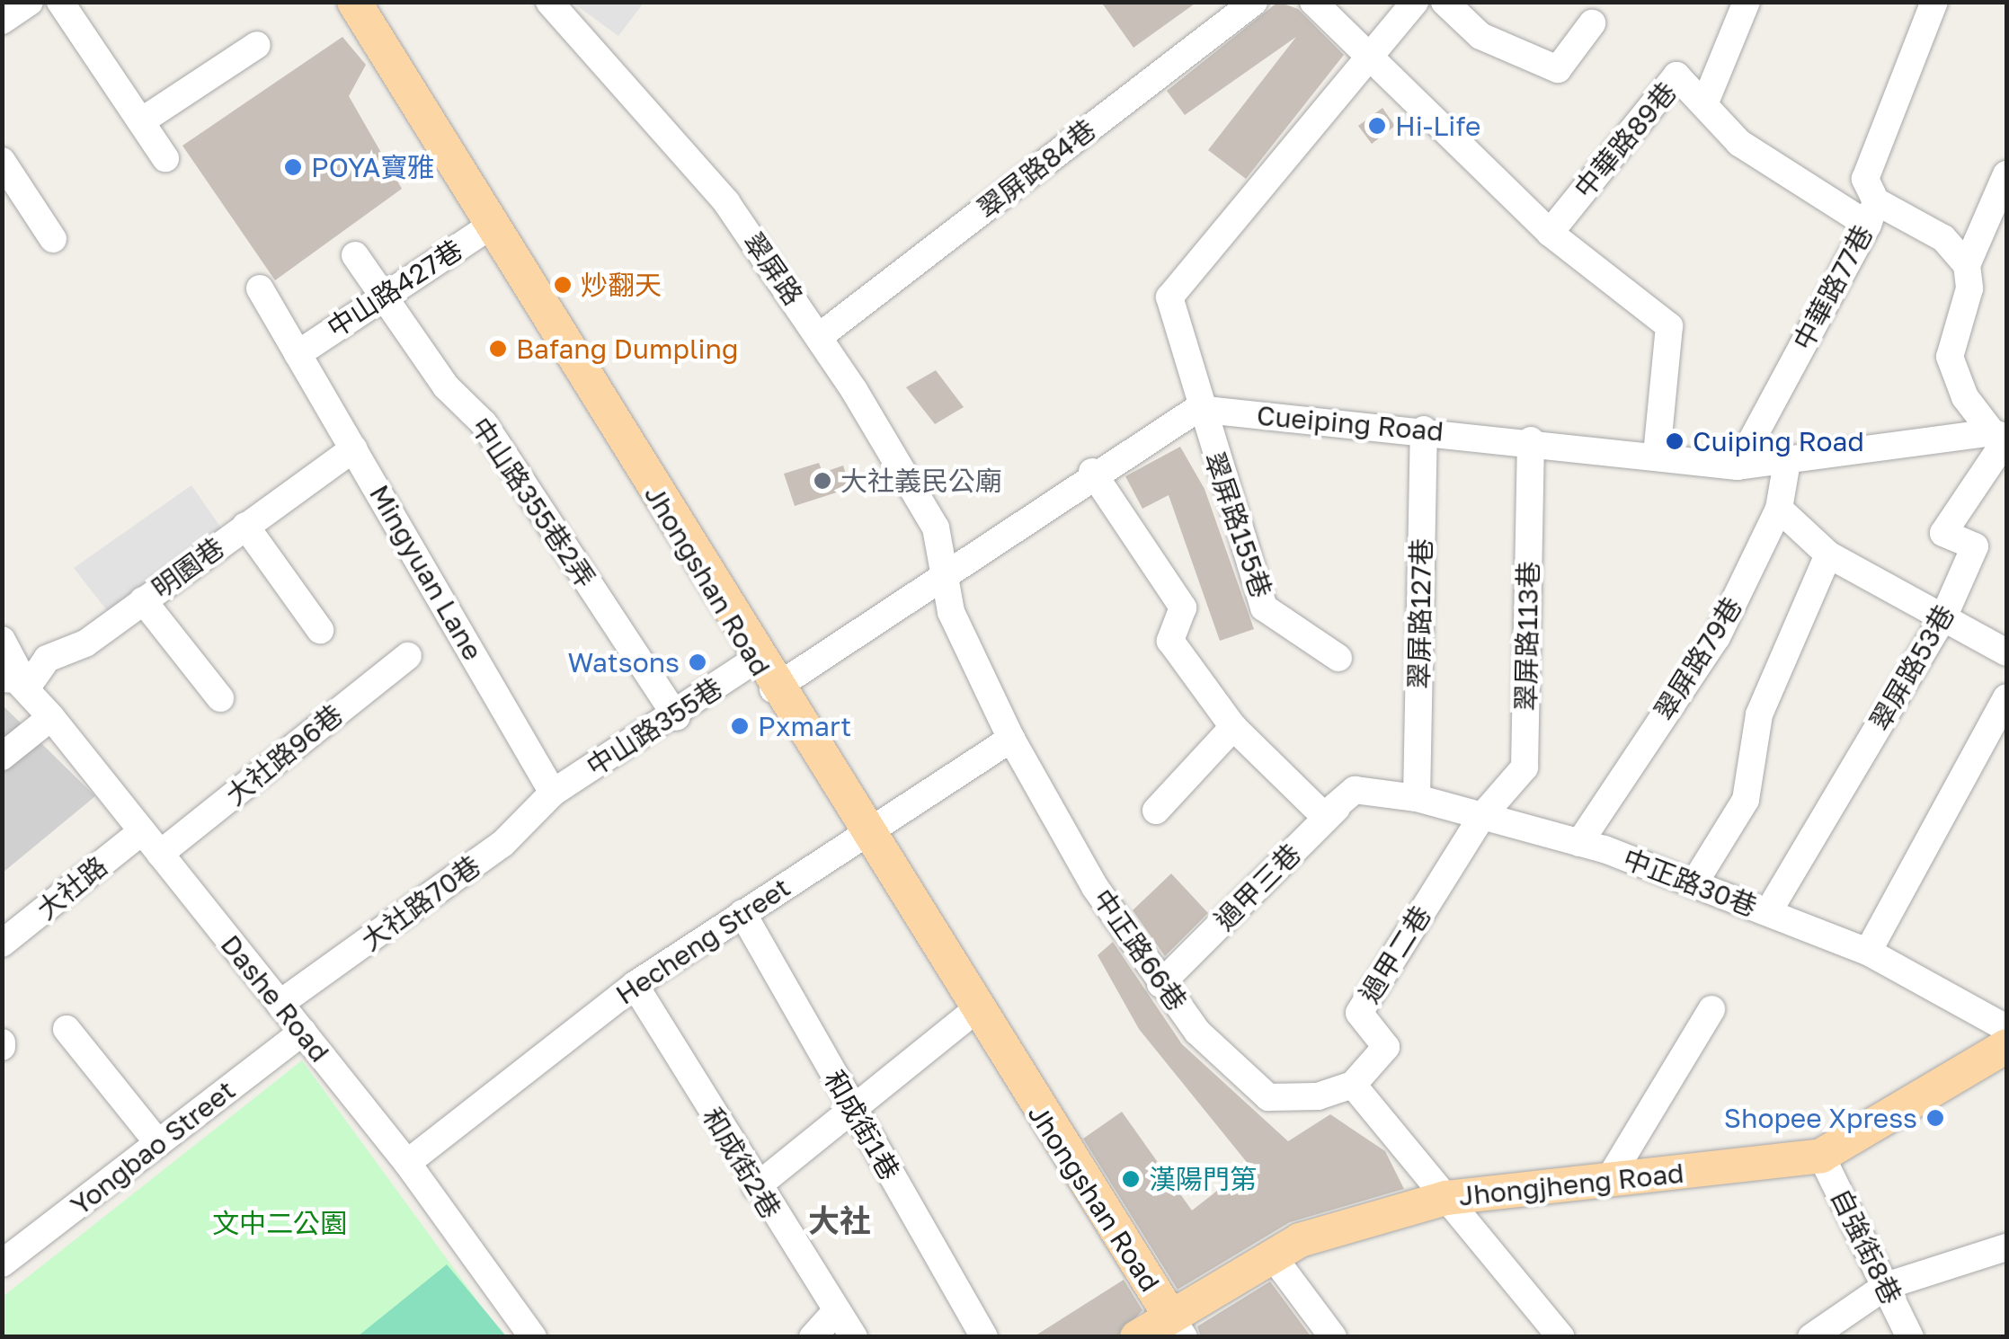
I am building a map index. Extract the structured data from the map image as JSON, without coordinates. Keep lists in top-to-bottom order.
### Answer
{
  "streets": {
    "main road": ["Jhongshan Road", "Jhongjheng Road"],
    "street": [
      "中華路89巷",
      "翠屏路84巷",
      "翠屏路",
      "中華路77巷",
      "中山路427巷",
      "Cueiping Road",
      "中山路355巷2弄",
      "翠屏路155巷",
      "明園巷",
      "Mingyuan Lane",
      "翠屏路127巷",
      "翠屏路113巷",
      "翠屏路79巷",
      "翠屏路53巷",
      "中山路355巷",
      "大社路96巷",
      "中正路30巷",
      "過甲三巷",
      "大社路",
      "大社路70巷",
      "Hecheng Street",
      "中正路66巷",
      "過甲二巷",
      "Dashe Road",
      "和成街1巷",
      "Yongbao Street",
      "和成街2巷",
      "自強街8巷"
    ]
  },
  "crossings": [
    ["中華路89巷", "中華路77巷"],
    ["翠屏路84巷", "翠屏路"],
    ["翠屏路", "中正路66巷"],
    ["中華路77巷", "Cueiping Road"],
    ["中山路427巷", "中山路355巷2弄"],
    ["中山路427巷", "Mingyuan Lane"],
    ["中山路427巷", "Jhongshan Road"],
    ["Cueiping Road", "翠屏路155巷"],
    ["Cueiping Road", "翠屏路127巷"],
    ["Cueiping Road", "翠屏路113巷"],
    ["Cueiping Road", "翠屏路79巷"],
    ["Cueiping Road", "翠屏路53巷"],
    ["中山路355巷2弄", "中山路355巷"],
    ["明園巷", "Mingyuan Lane"],
    ["明園巷", "Dashe Road"],
    ["Mingyuan Lane", "中山路355巷"],
    ["Mingyuan Lane", "大社路70巷"],
    ["Jhongshan Road", "中山路355巷"],
    ["Jhongshan Road", "Hecheng Street"],
    ["Jhongshan Road", "Jhongjheng Road"],
    ["翠屏路127巷", "中正路30巷"],
    ["翠屏路113巷", "中正路30巷"],
    ["翠屏路113巷", "過甲二巷"],
    ["翠屏路79巷", "中正路30巷"],
    ["翠屏路53巷", "中正路30巷"],
    ["中山路355巷", "大社路70巷"],
    ["大社路96巷", "Dashe Road"],
    ["中正路30巷", "過甲三巷"],
    ["中正路30巷", "過甲二巷"],
    ["過甲三巷", "中正路66巷"],
    ["大社路", "Dashe Road"],
    ["大社路70巷", "Dashe Road"],
    ["Hecheng Street", "中正路66巷"],
    ["Hecheng Street", "Dashe Road"],
    ["Hecheng Street", "和成街1巷"],
    ["Hecheng Street", "和成街2巷"],
    ["中正路66巷", "過甲二巷"],
    ["Dashe Road", "Yongbao Street"],
    ["Jhongjheng Road", "自強街8巷"]
  ],
  "districts": ["大社"],
  "parks": ["文中二公園"],
  "places": [
    "Hi-Life",
    "POYA寶雅",
    "炒翻天",
    "Bafang Dumpling",
    "Cuiping Road",
    "大社義民公廟",
    "Watsons",
    "Pxmart",
    "Shopee Xpress",
    "漢陽門第"
  ]
}
